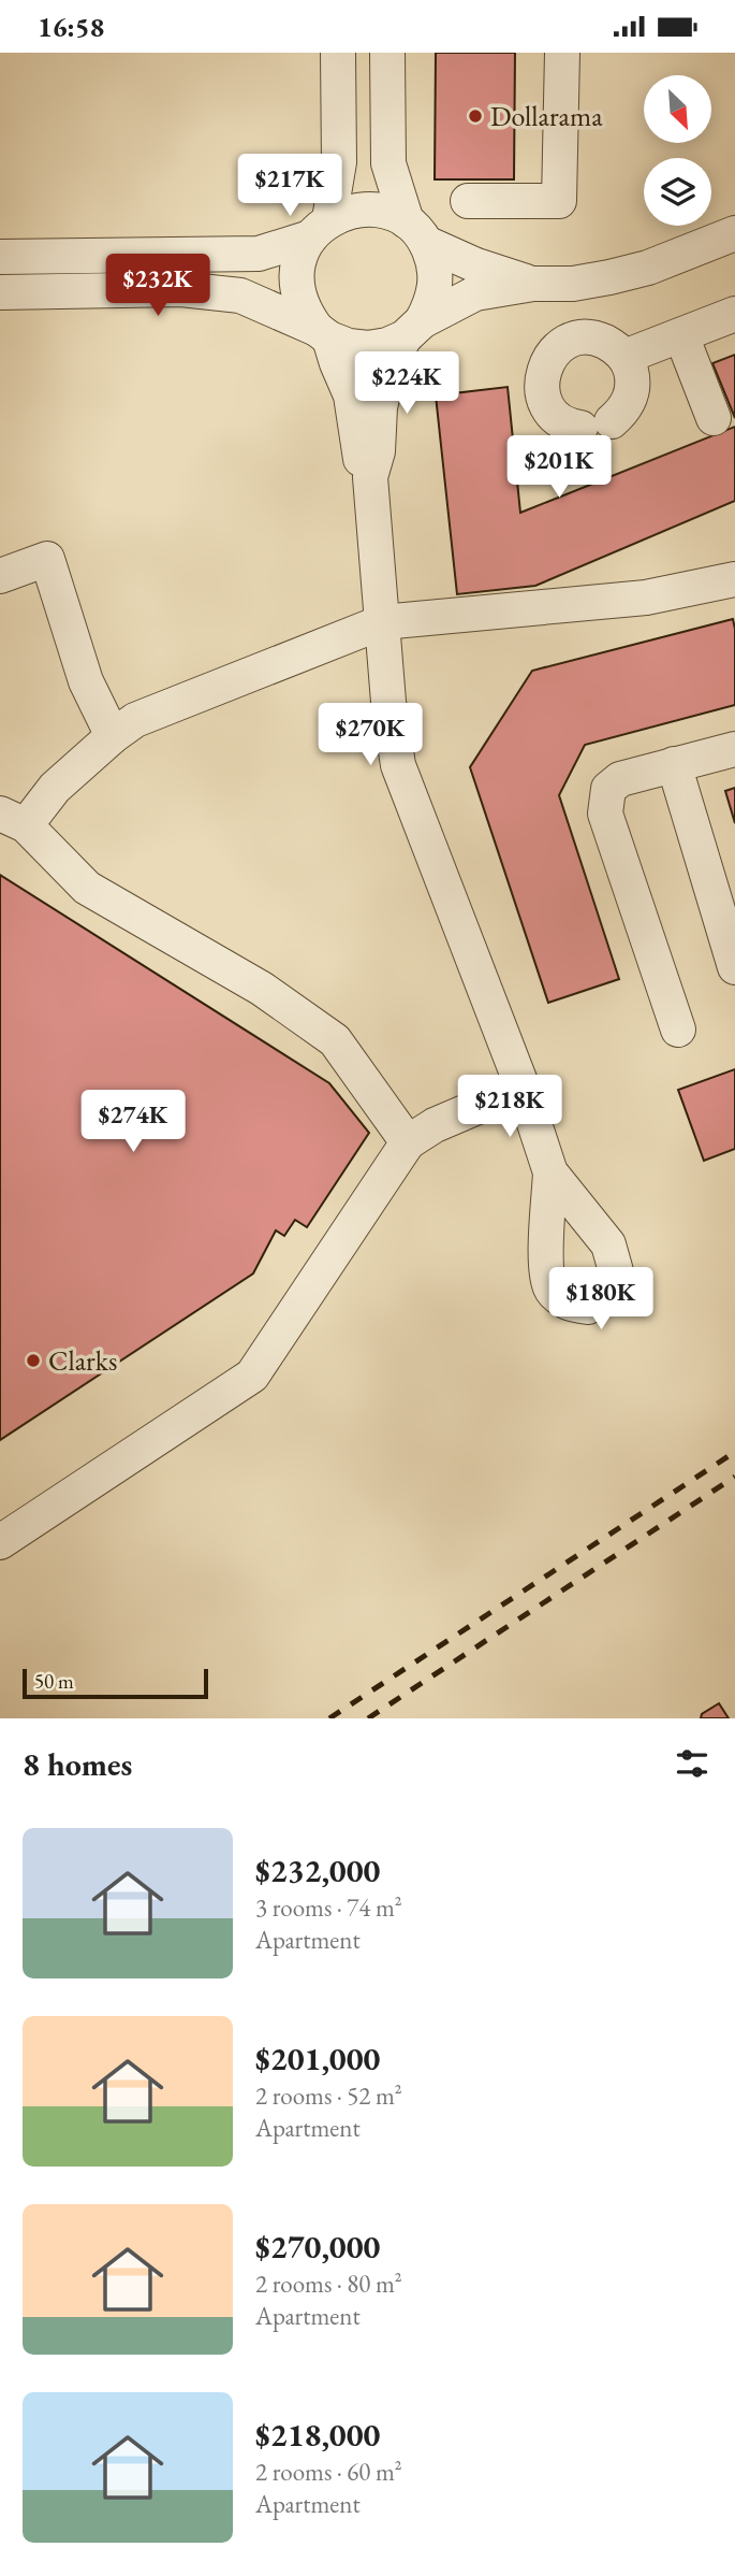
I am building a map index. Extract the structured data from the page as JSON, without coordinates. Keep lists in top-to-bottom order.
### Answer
{
  "places": ["Dollarama", "Clarks"],
  "scale_bar": "50 m",
  "north": "bottom right",
  "page": {
    "status": "16:58",
    "price": [
      "$217K",
      "$232K",
      "$224K",
      "$201K",
      "$270K",
      "$218K",
      "$274K",
      "$180K"
    ],
    "scale": "50 m",
    "heading": "8 homes",
    "list": [
      {
        "name": "$232,000",
        "note": "3 rooms · 74 m² · Apartment"
      },
      {
        "name": "$201,000",
        "note": "2 rooms · 52 m² · Apartment"
      },
      {
        "name": "$270,000",
        "note": "2 rooms · 80 m² · Apartment"
      },
      {
        "name": "$218,000",
        "note": "2 rooms · 60 m² · Apartment"
      }
    ]
  }
}
